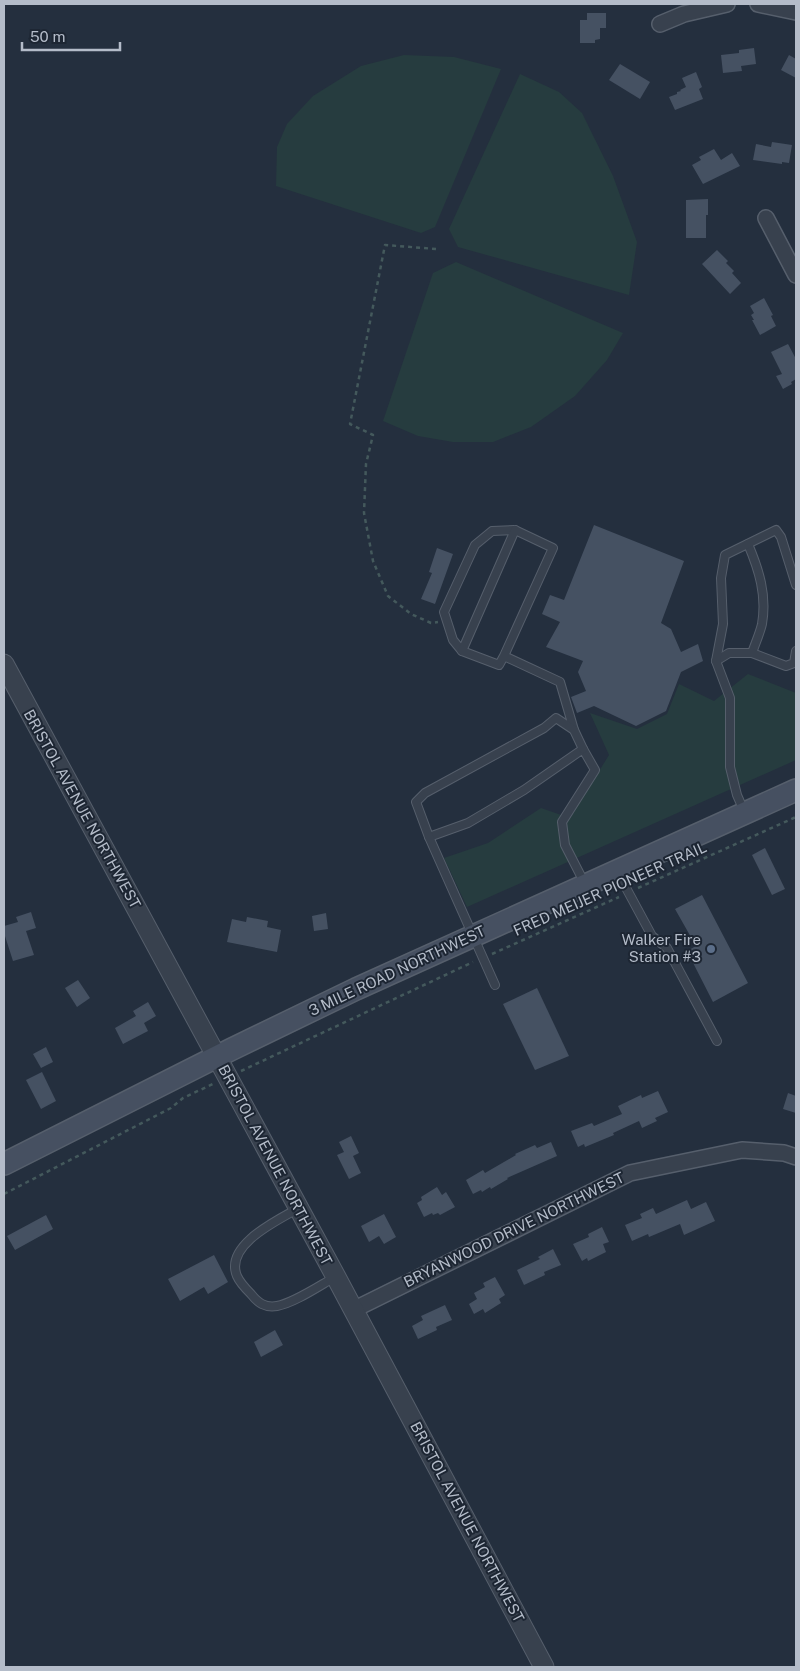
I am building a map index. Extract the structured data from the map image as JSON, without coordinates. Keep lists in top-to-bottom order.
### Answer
{
  "streets": {
    "main road": ["3 MILE ROAD NORTHWEST"],
    "street": ["BRISTOL AVENUE NORTHWEST", "BRYANWOOD DRIVE NORTHWEST"],
    "path": ["FRED MEIJER PIONEER TRAIL"]
  },
  "crossings": [
    ["BRISTOL AVENUE NORTHWEST", "FRED MEIJER PIONEER TRAIL"],
    ["BRISTOL AVENUE NORTHWEST", "3 MILE ROAD NORTHWEST"],
    ["BRISTOL AVENUE NORTHWEST", "BRYANWOOD DRIVE NORTHWEST"]
  ],
  "places": ["Walker Fire Station #3"],
  "scale_bar": "50 m"
}
